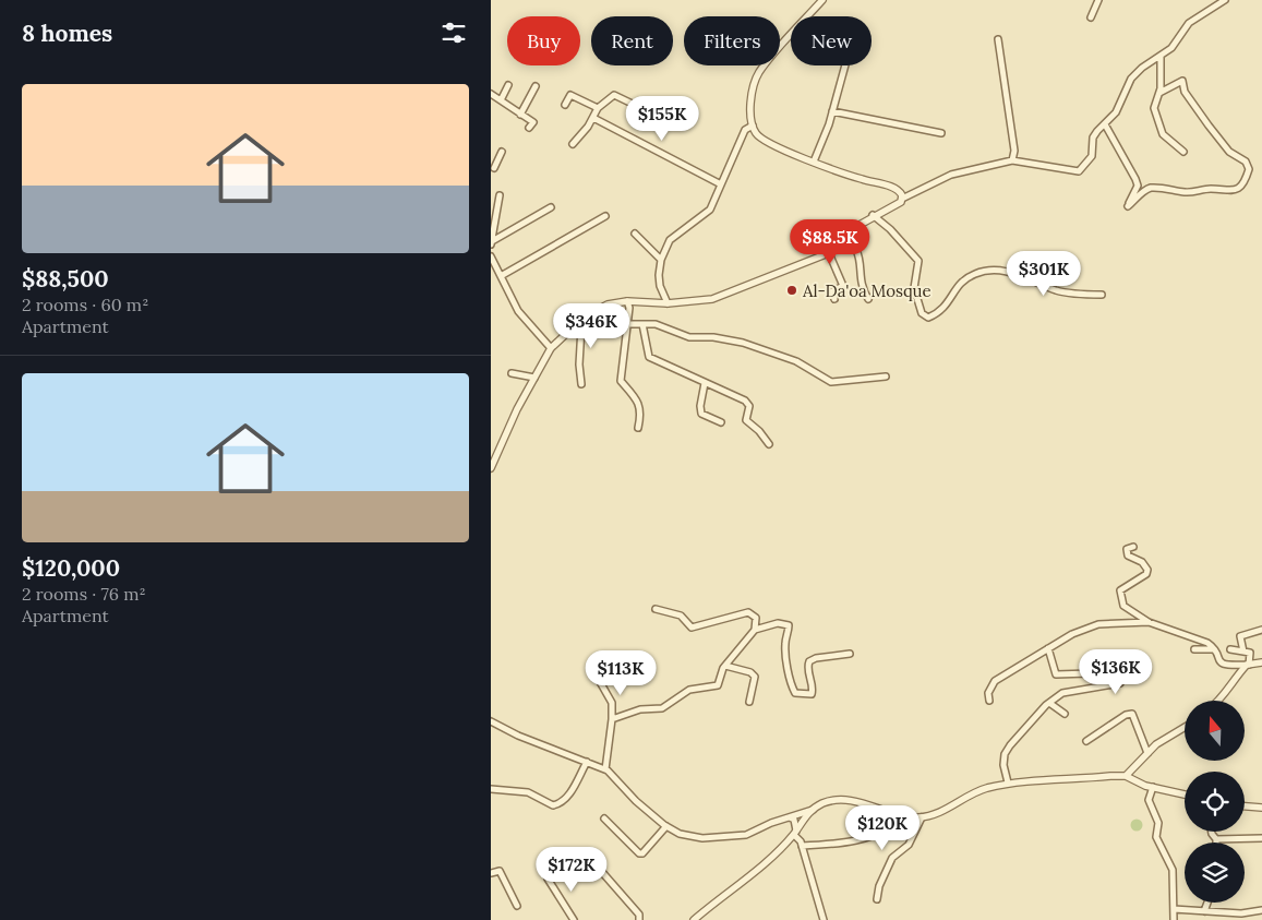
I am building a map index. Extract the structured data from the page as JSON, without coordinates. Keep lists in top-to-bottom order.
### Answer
{
  "places": ["Al-Da'oa Mosque"],
  "north": "top",
  "page": {
    "heading": "8 homes",
    "chip": [
      "Buy",
      "Rent",
      "Filters",
      "New"
    ],
    "list": [
      {
        "name": "$88,500",
        "note": "2 rooms · 60 m² · Apartment"
      },
      {
        "name": "$120,000",
        "note": "2 rooms · 76 m² · Apartment"
      }
    ],
    "price": [
      "$155K",
      "$88.5K",
      "$301K",
      "$346K",
      "$136K",
      "$113K",
      "$120K",
      "$172K"
    ]
  }
}
